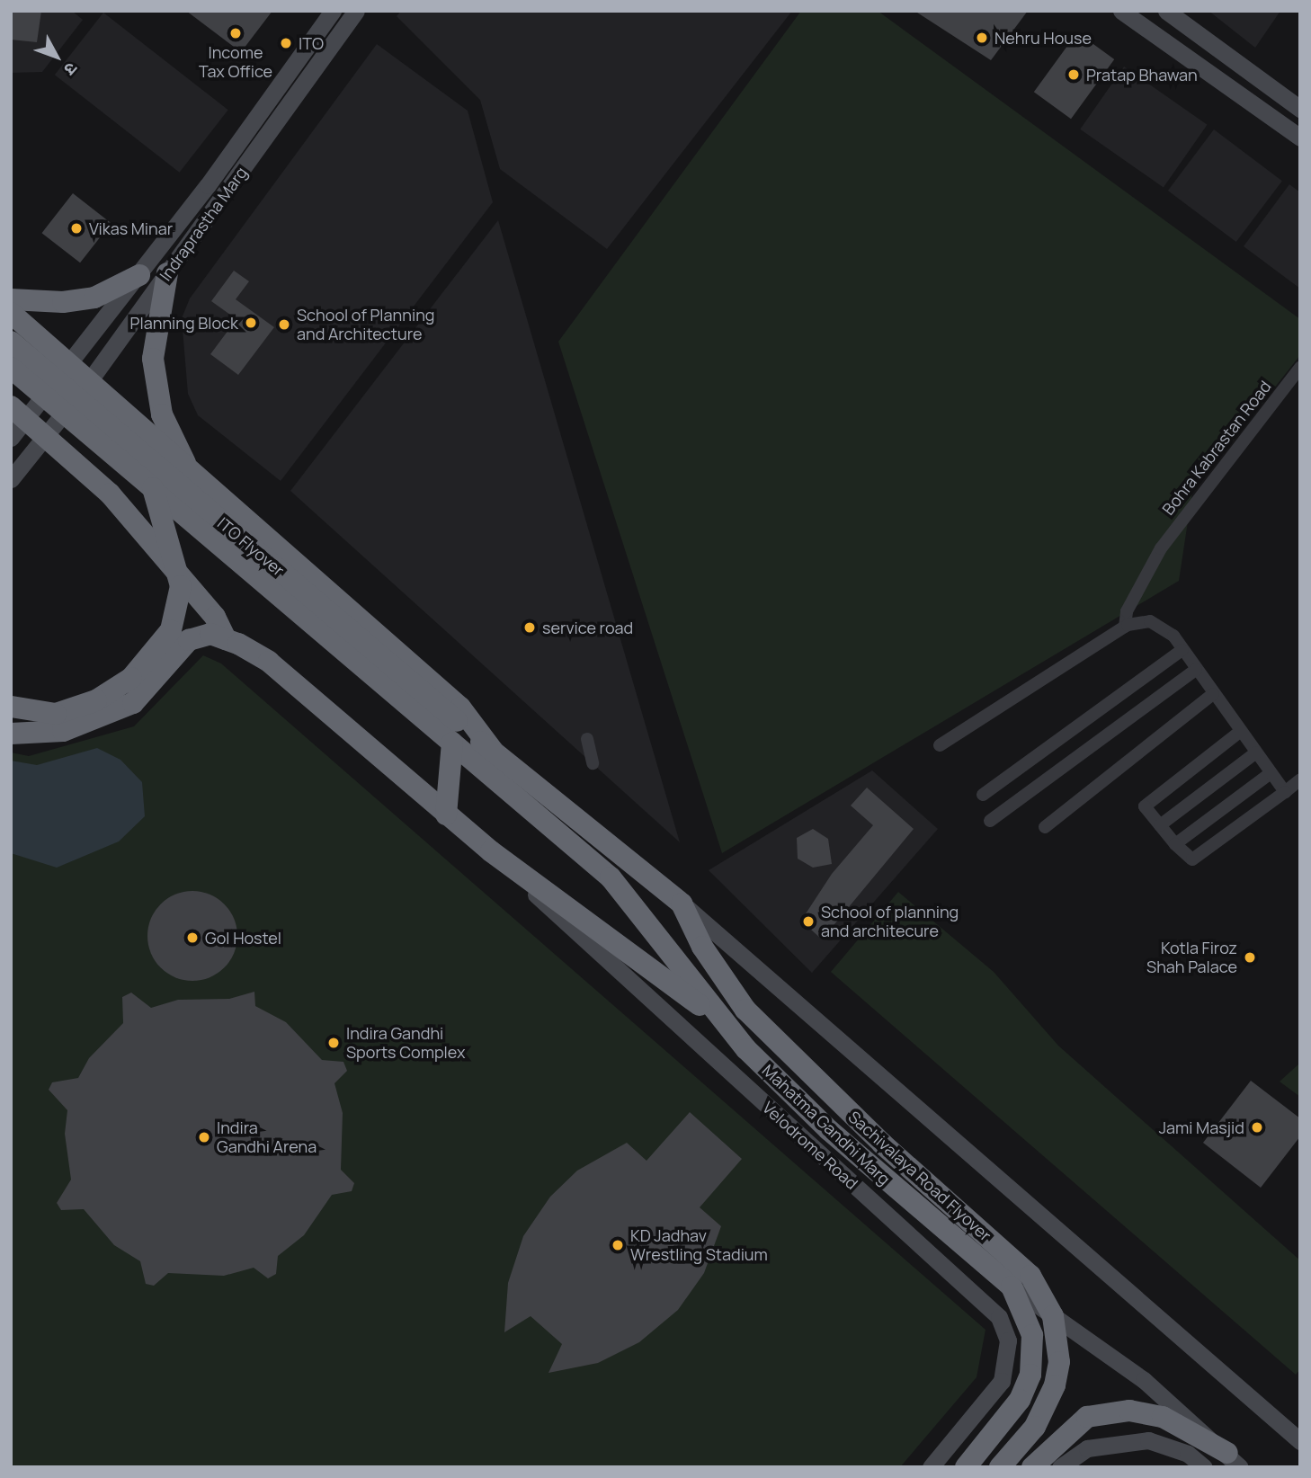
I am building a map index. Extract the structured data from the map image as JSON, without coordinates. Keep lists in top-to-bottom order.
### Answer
{
  "streets": {
    "highway": ["ITO Flyover", "Mahatma Gandhi Marg", "Sachivalaya Road Flyover"],
    "main road": ["Indraprastha Marg", "Velodrome Road"],
    "street": ["Bohra Kabrastan Road"]
  },
  "crossings": [
    ["ITO Flyover", "Mahatma Gandhi Marg"]
  ],
  "places": [
    "Income Tax Office",
    "Nehru House",
    "ITO",
    "Pratap Bhawan",
    "Vikas Minar",
    "Planning Block",
    "School of Planning and Architecture",
    "service road",
    "School of planning and architecure",
    "Gol Hostel",
    "Kotla Firoz Shah Palace",
    "Indira Gandhi Sports Complex",
    "Jami Masjid",
    "Indira Gandhi Arena",
    "KD Jadhav Wrestling Stadium"
  ],
  "north": "bottom right"
}
